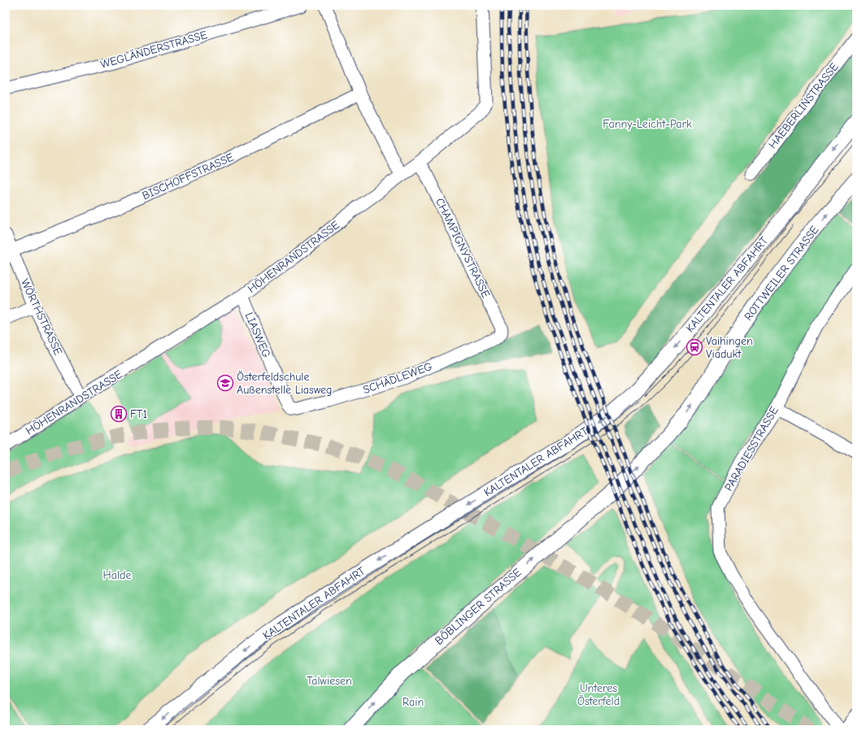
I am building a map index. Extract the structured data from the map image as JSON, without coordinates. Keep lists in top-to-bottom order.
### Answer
{
  "streets": {
    "main road": ["ROTTWEILER STRASSE", "KALTENTALER ABFAHRT", "BÖBLINGER STRASSE"],
    "street": [
      "WEGLÄNDERSTRASSE",
      "HAEBERLINSTRASSE",
      "BISCHOFFSTRASSE",
      "CHAMPIGNYSTRASSE",
      "HÖHENRANDSTRASSE",
      "WÖRTHSTRASSE",
      "LIASWEG",
      "SCHÄDLEWEG",
      "PARADIESSTRASSE"
    ]
  },
  "crossings": [
    ["BISCHOFFSTRASSE", "WÖRTHSTRASSE"],
    ["CHAMPIGNYSTRASSE", "HÖHENRANDSTRASSE"],
    ["CHAMPIGNYSTRASSE", "SCHÄDLEWEG"],
    ["HÖHENRANDSTRASSE", "WÖRTHSTRASSE"],
    ["HÖHENRANDSTRASSE", "LIASWEG"],
    ["ROTTWEILER STRASSE", "BÖBLINGER STRASSE"],
    ["LIASWEG", "SCHÄDLEWEG"]
  ],
  "one_way": ["ROTTWEILER STRASSE", "KALTENTALER ABFAHRT", "BÖBLINGER STRASSE"],
  "parks": [
    "Fanny-Leicht-Park",
    "Halde",
    "Talwiesen",
    "Unteres Österfeld",
    "Rain"
  ],
  "places": {
    "station": ["Vaihingen Viadukt"],
    "school or university": ["Österfeldschule Außenstelle Liasweg"],
    "building": ["FT1"]
  }
}
